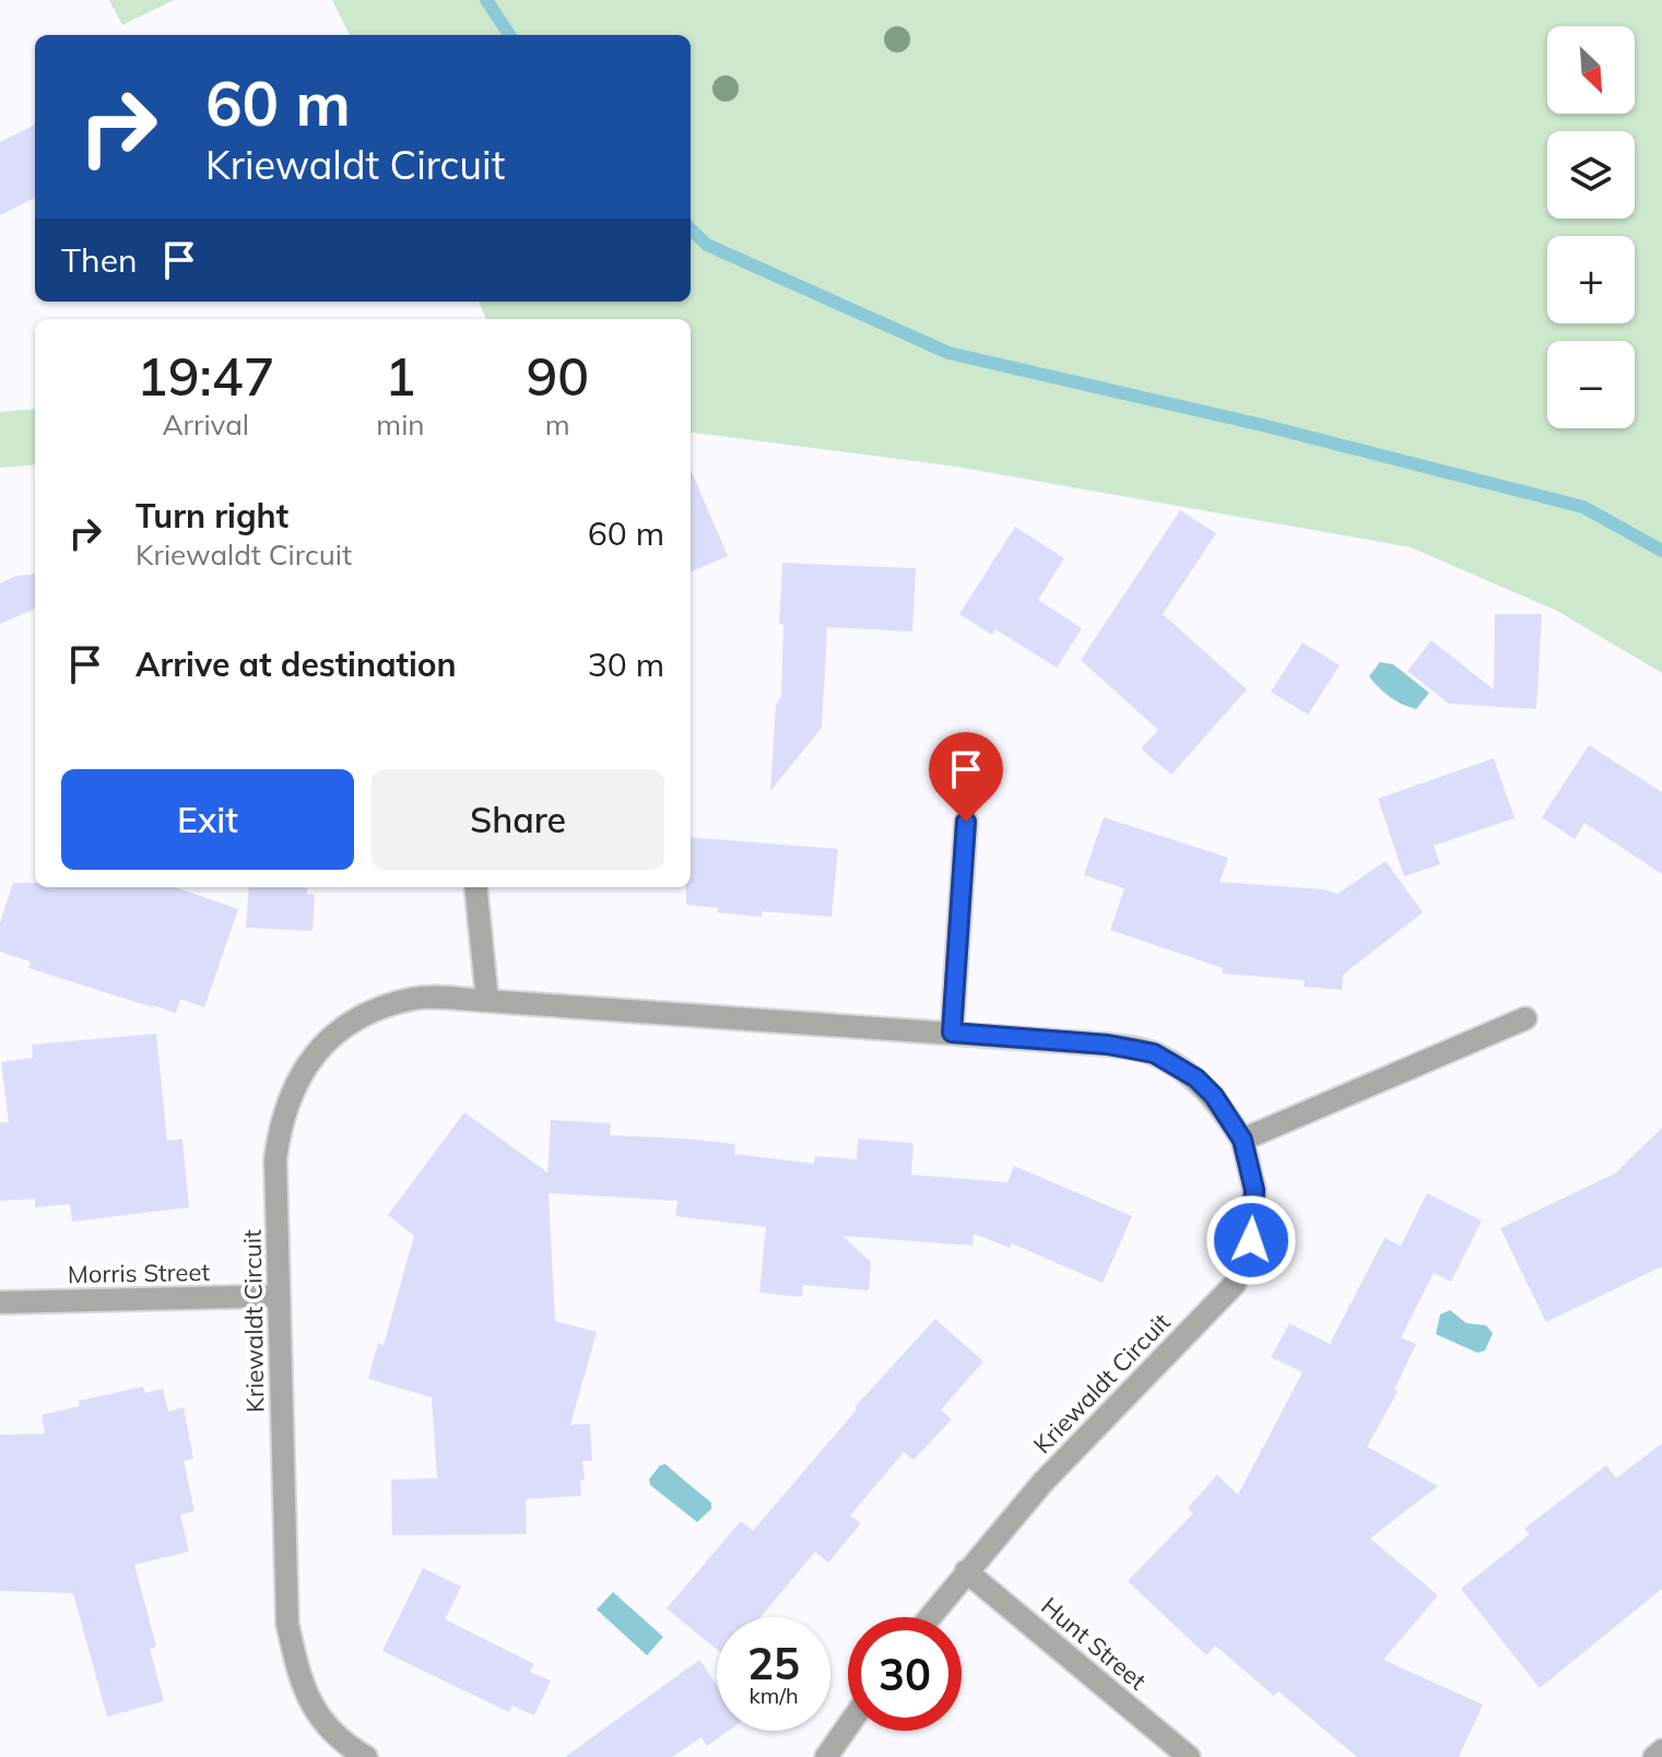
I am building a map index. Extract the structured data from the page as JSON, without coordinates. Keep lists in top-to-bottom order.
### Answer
{
  "streets": {
    "street": ["Morris Street", "Kriewaldt Circuit", "Hunt Street"]
  },
  "crossings": [
    ["Morris Street", "Kriewaldt Circuit"],
    ["Kriewaldt Circuit", "Hunt Street"]
  ],
  "north": "bottom right",
  "page": {
    "map_buttons": ["+", "−"],
    "turn": ["60 m", "Kriewaldt Circuit"],
    "then": "Then",
    "eta": [
      "19:47",
      "Arrival",
      "1",
      "min",
      "90",
      "m"
    ],
    "list": [
      {
        "name": "Turn right",
        "note": "Kriewaldt Circuit",
        "value": "60 m"
      },
      {
        "name": "Arrive at destination",
        "value": "30 m"
      }
    ],
    "buttons": ["Exit", "Share"],
    "speed": "25 km/h",
    "limit": "30"
  }
}
